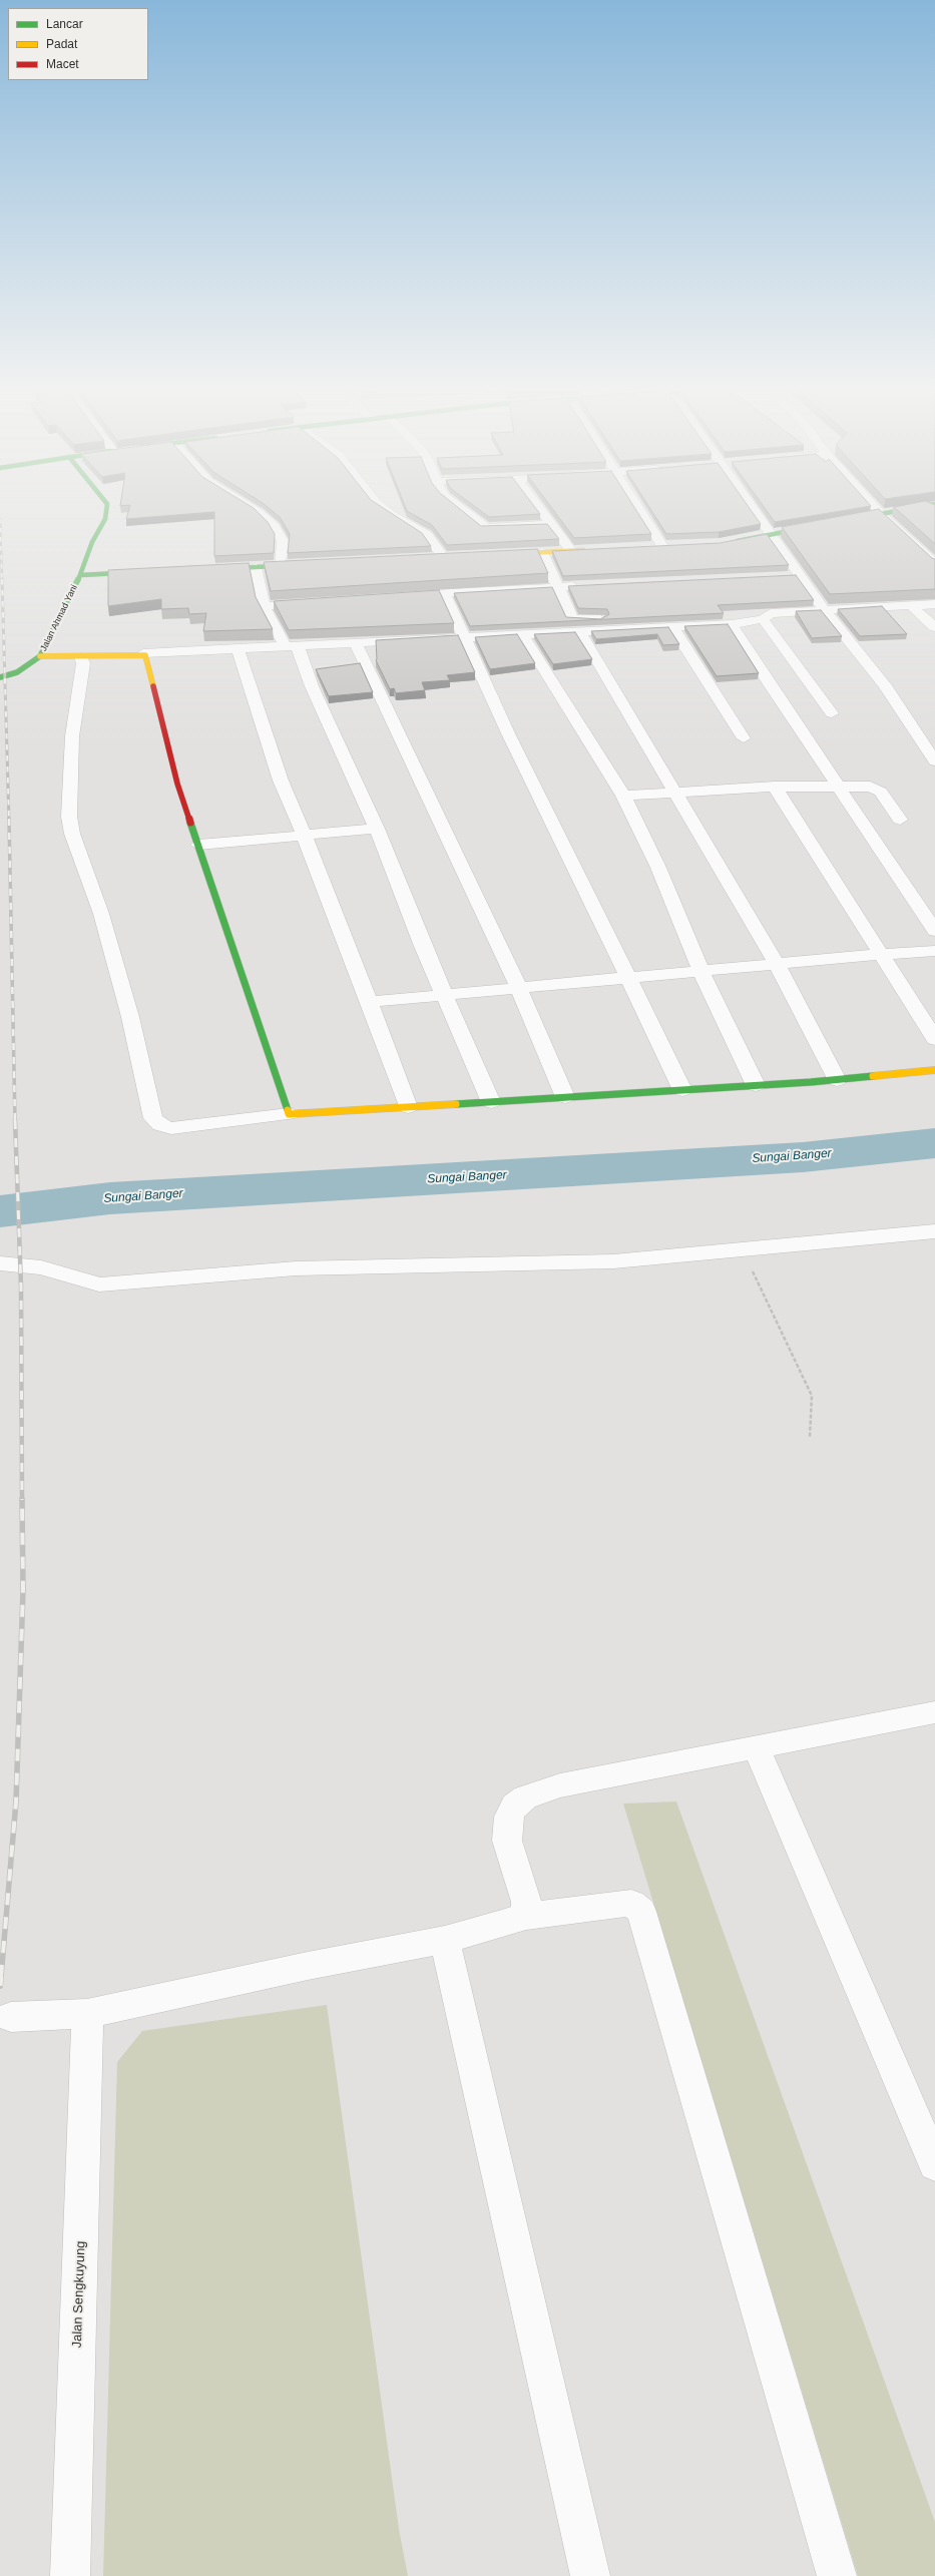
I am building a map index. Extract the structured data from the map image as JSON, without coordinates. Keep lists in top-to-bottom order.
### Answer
{
  "streets": {
    "street": ["Jalan Ahmad Yani", "Jalan Sengkuyung"]
  },
  "water": ["Sungai Banger"],
  "legend": ["Lancar", "Padat", "Macet"]
}
